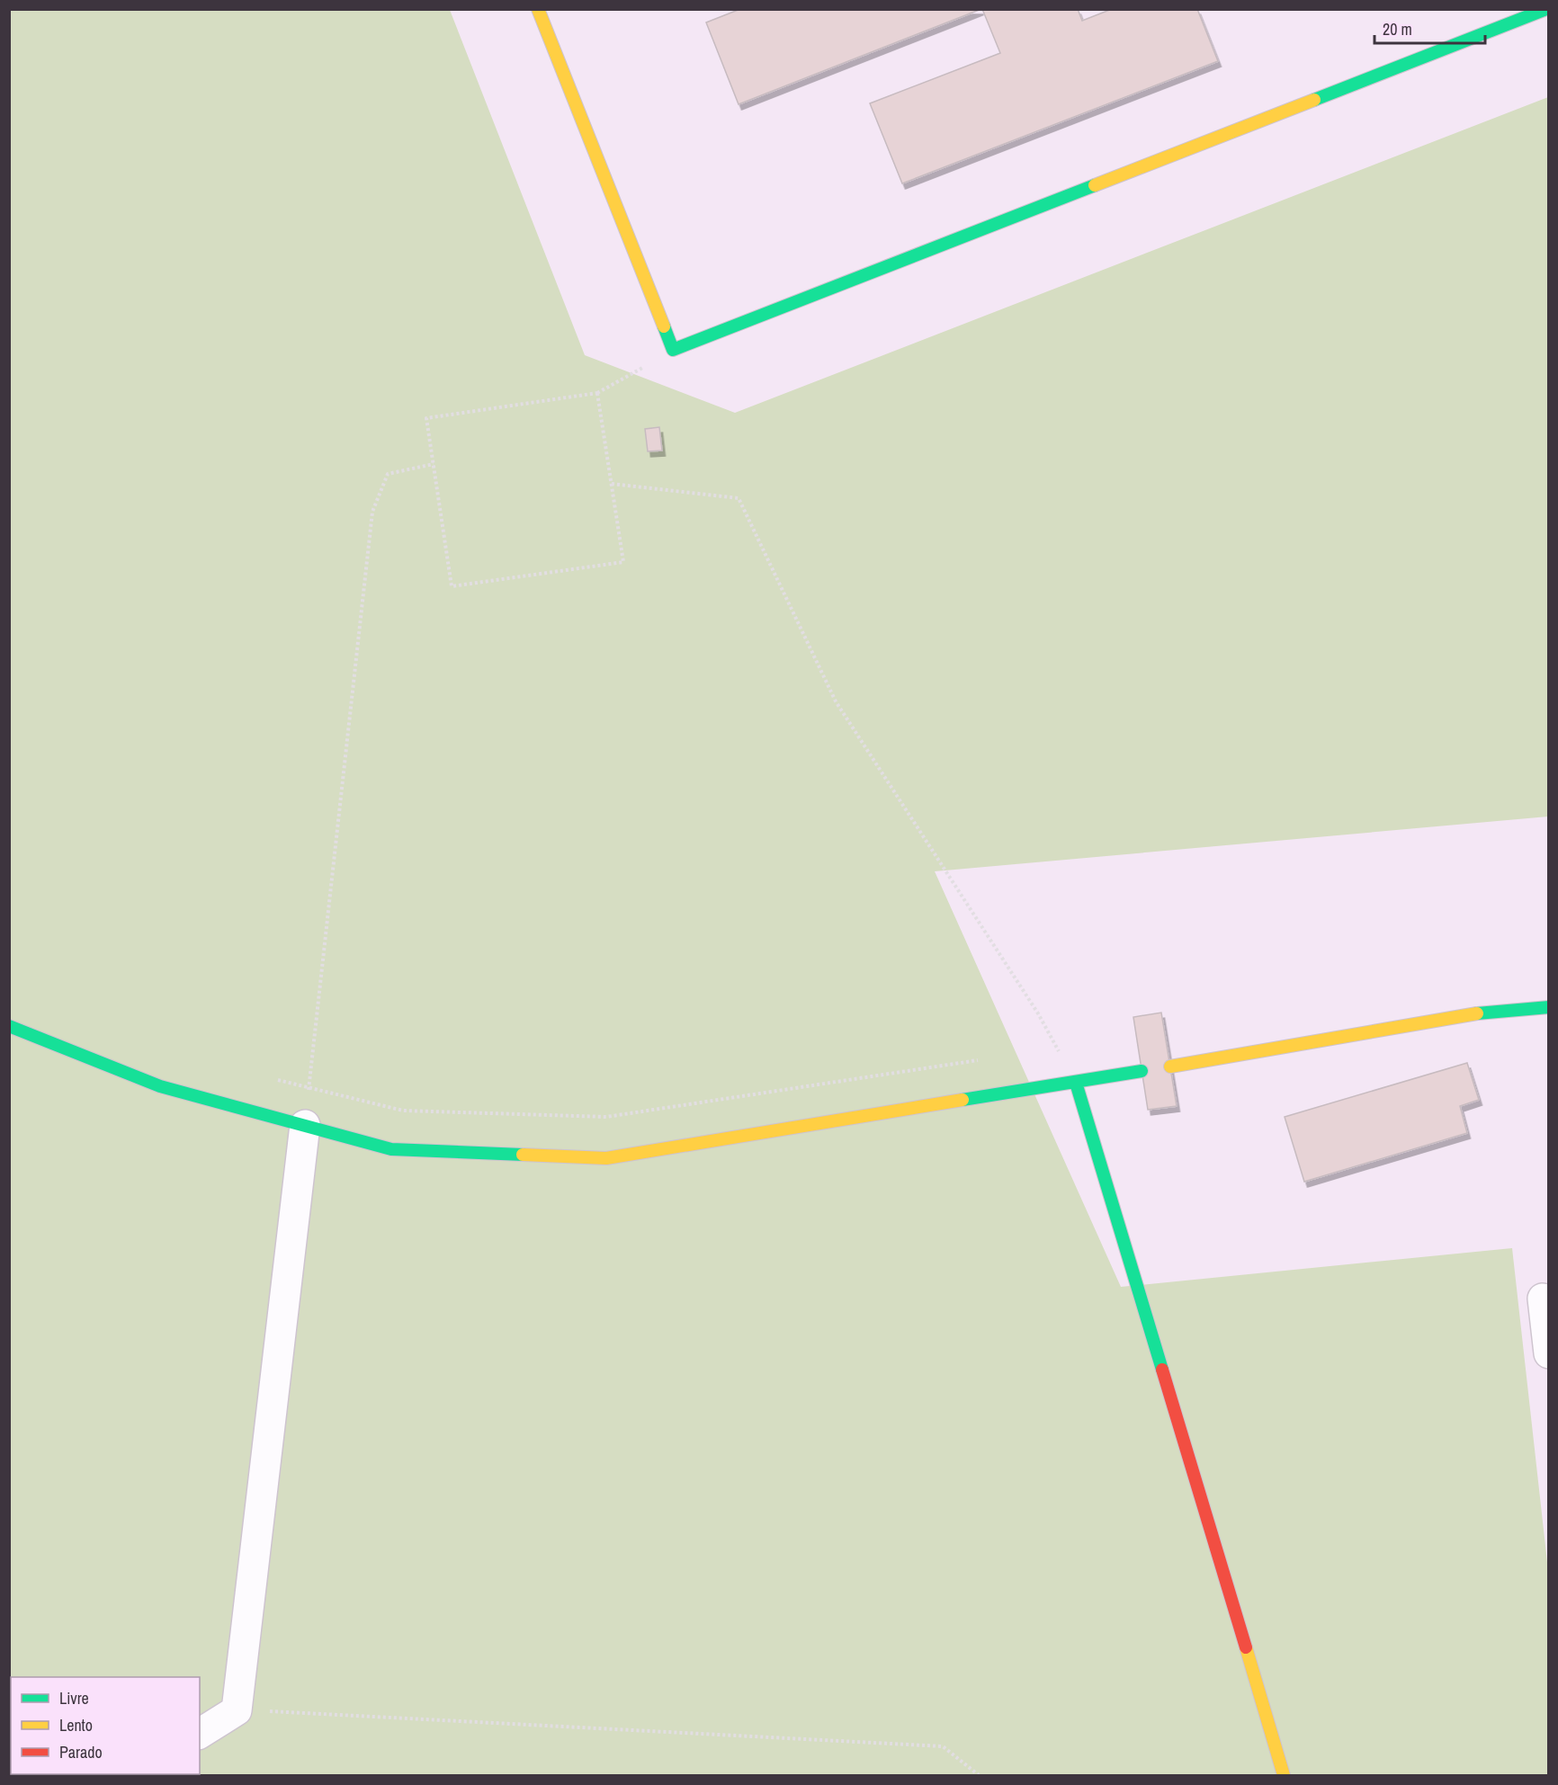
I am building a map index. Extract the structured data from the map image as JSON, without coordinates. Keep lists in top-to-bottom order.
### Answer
{
  "legend": ["Livre", "Lento", "Parado"],
  "scale_bar": "20 m"
}
